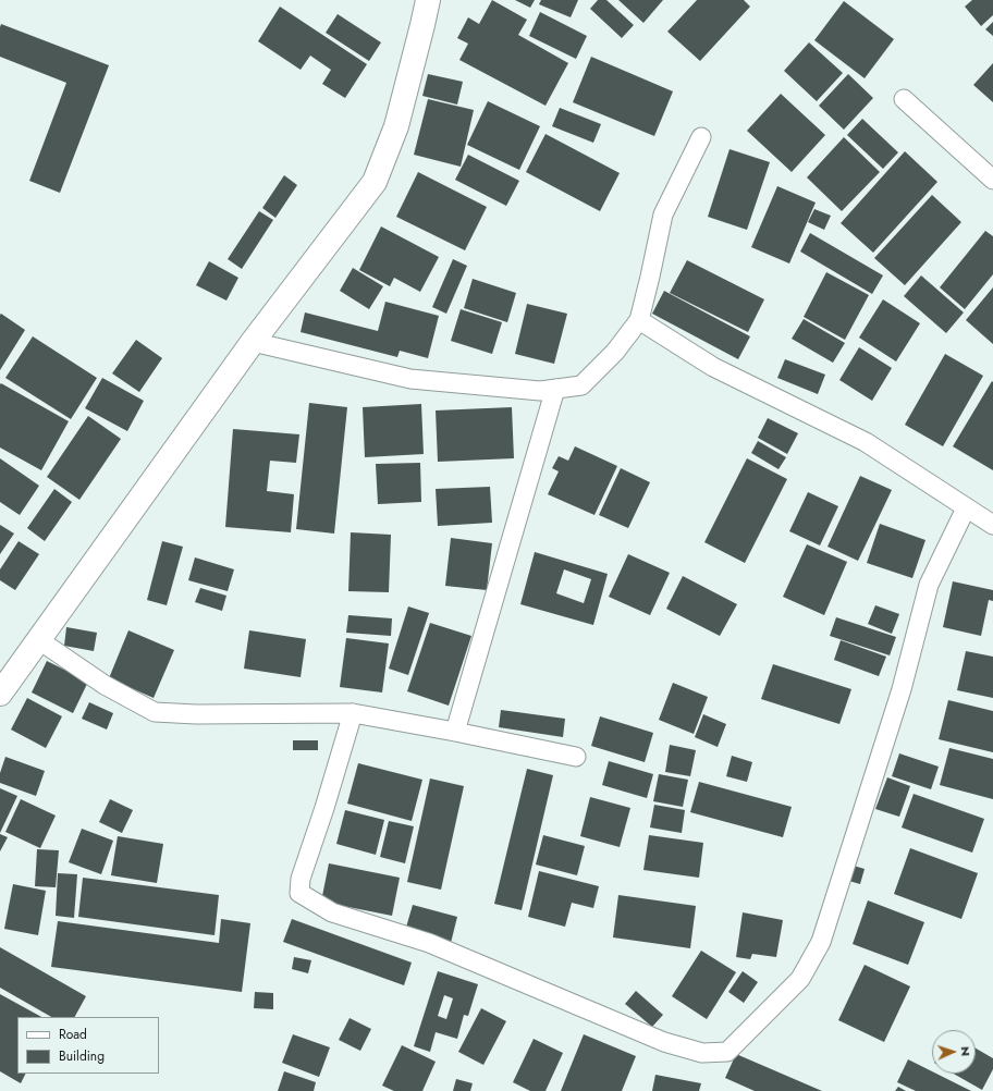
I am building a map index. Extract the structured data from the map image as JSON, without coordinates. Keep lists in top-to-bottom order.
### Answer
{
  "legend": ["Road", "Building"],
  "north": "right"
}
